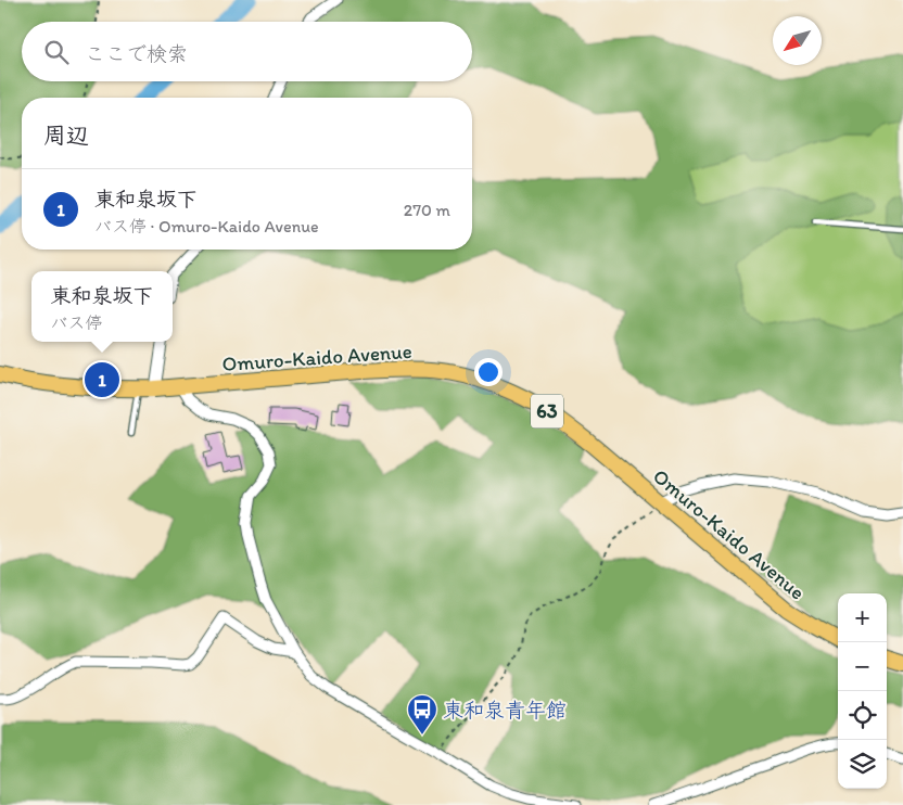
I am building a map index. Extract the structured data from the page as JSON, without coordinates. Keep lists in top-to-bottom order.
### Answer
{
  "streets": {
    "main road": ["Omuro-Kaido Avenue", "63"]
  },
  "places": {
    "bus stop": ["東和泉青年館"]
  },
  "north": "bottom left",
  "page": {
    "search": "ここで検索",
    "heading": "周辺",
    "list": [
      {
        "mark": "1",
        "name": "東和泉坂下",
        "note": "バス停 · Omuro-Kaido Avenue",
        "value": "270 m"
      }
    ],
    "popup": ["東和泉坂下", "バス停"],
    "pins": "1",
    "map_buttons": ["+", "−"]
  }
}
